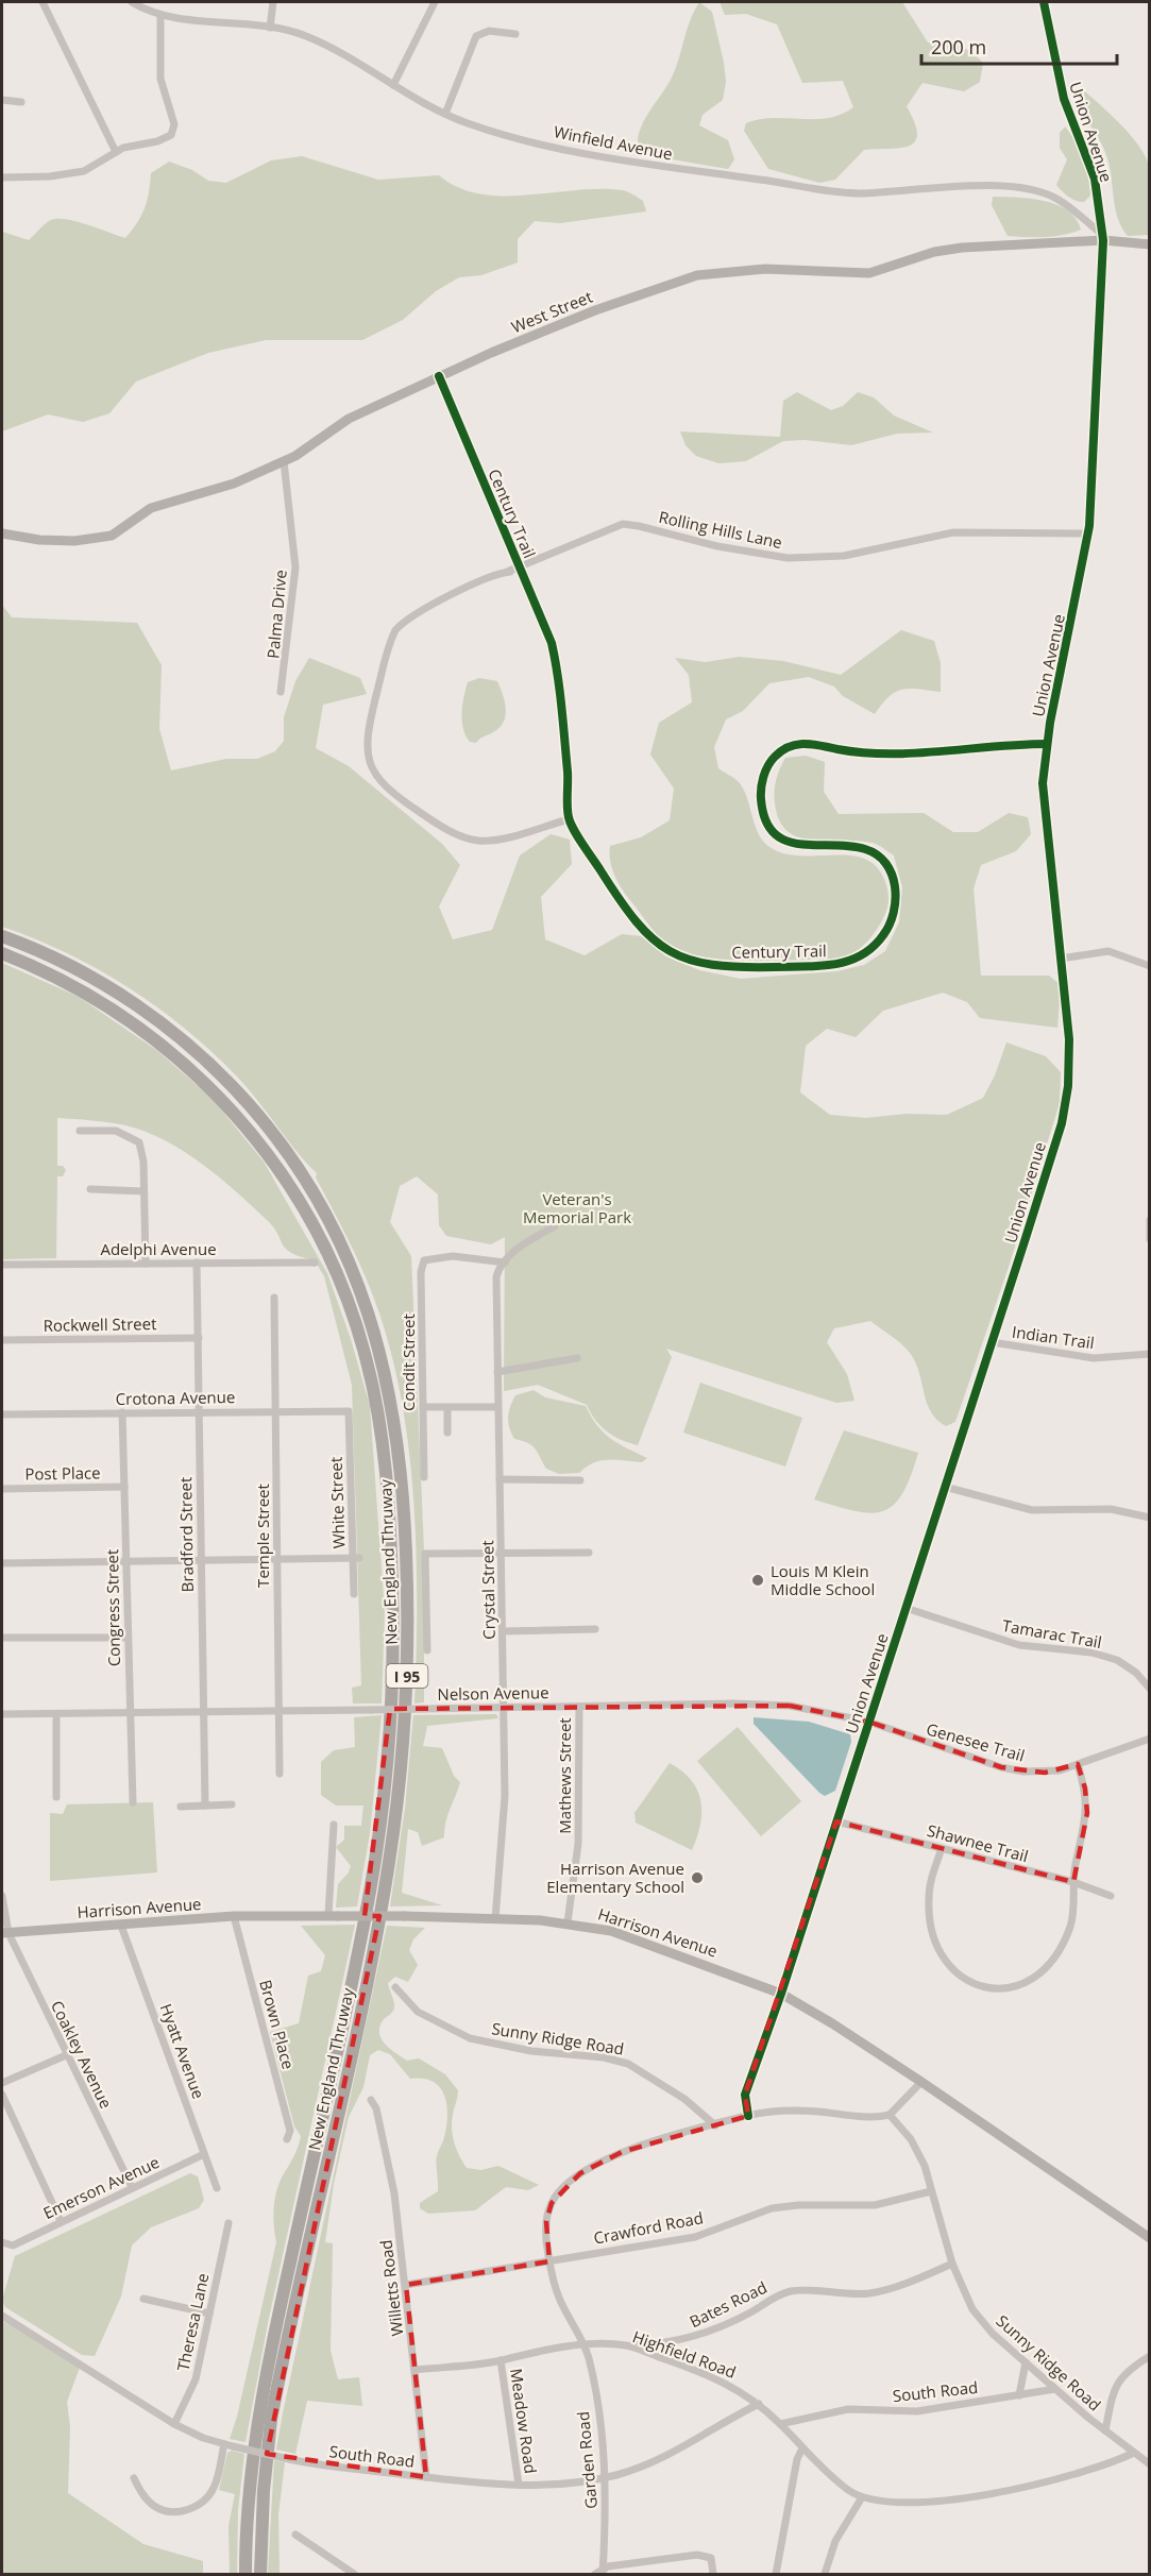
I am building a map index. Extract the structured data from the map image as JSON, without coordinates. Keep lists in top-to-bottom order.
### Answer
{
  "streets": {
    "highway": ["New England Thruway", "I 95"],
    "street": [
      "Union Avenue",
      "Winfield Avenue",
      "West Street",
      "Century Trail",
      "Rolling Hills Lane",
      "Palma Drive",
      "Adelphi Avenue",
      "Rockwell Street",
      "Indian Trail",
      "Condit Street",
      "Crotona Avenue",
      "Post Place",
      "White Street",
      "Bradford Street",
      "Temple Street",
      "Crystal Street",
      "Congress Street",
      "Tamarac Trail",
      "Nelson Avenue",
      "Genesee Trail",
      "Mathews Street",
      "Shawnee Trail",
      "Harrison Avenue",
      "Brown Place",
      "Sunny Ridge Road",
      "Hyatt Avenue",
      "Coakley Avenue",
      "Emerson Avenue",
      "Crawford Road",
      "Willetts Road",
      "Bates Road",
      "Theresa Lane",
      "Highfield Road",
      "South Road",
      "Meadow Road",
      "Garden Road"
    ]
  },
  "crossings": [
    ["Union Avenue", "Winfield Avenue"],
    ["Union Avenue", "West Street"],
    ["Union Avenue", "Century Trail"],
    ["Union Avenue", "Rolling Hills Lane"],
    ["Union Avenue", "Indian Trail"],
    ["Union Avenue", "Tamarac Trail"],
    ["Union Avenue", "Nelson Avenue"],
    ["Union Avenue", "Genesee Trail"],
    ["Union Avenue", "Shawnee Trail"],
    ["Union Avenue", "Harrison Avenue"],
    ["Winfield Avenue", "West Street"],
    ["West Street", "Century Trail"],
    ["West Street", "Palma Drive"],
    ["Century Trail", "Rolling Hills Lane"],
    ["Adelphi Avenue", "Bradford Street"],
    ["Rockwell Street", "Bradford Street"],
    ["Condit Street", "Crystal Street"],
    ["Crotona Avenue", "White Street"],
    ["Crotona Avenue", "Bradford Street"],
    ["Crotona Avenue", "Temple Street"],
    ["Crotona Avenue", "Congress Street"],
    ["Post Place", "Congress Street"],
    ["Bradford Street", "Nelson Avenue"],
    ["Temple Street", "Nelson Avenue"],
    ["Crystal Street", "Nelson Avenue"],
    ["Crystal Street", "Harrison Avenue"],
    ["Congress Street", "Nelson Avenue"],
    ["Nelson Avenue", "Genesee Trail"],
    ["Nelson Avenue", "Mathews Street"],
    ["Mathews Street", "Harrison Avenue"],
    ["Harrison Avenue", "Brown Place"],
    ["Harrison Avenue", "Hyatt Avenue"],
    ["Harrison Avenue", "Coakley Avenue"],
    ["Sunny Ridge Road", "Crawford Road"],
    ["Sunny Ridge Road", "Bates Road"],
    ["Sunny Ridge Road", "Highfield Road"],
    ["Sunny Ridge Road", "South Road"],
    ["Hyatt Avenue", "Emerson Avenue"],
    ["Coakley Avenue", "Emerson Avenue"],
    ["Crawford Road", "Willetts Road"],
    ["Willetts Road", "South Road"],
    ["Bates Road", "Highfield Road"],
    ["Theresa Lane", "South Road"],
    ["Highfield Road", "South Road"],
    ["Highfield Road", "Garden Road"],
    ["South Road", "Meadow Road"],
    ["South Road", "Garden Road"]
  ],
  "parks": ["Veteran's Memorial Park"],
  "places": ["Louis M Klein Middle School", "Harrison Avenue Elementary School"],
  "scale_bar": "200 m"
}
